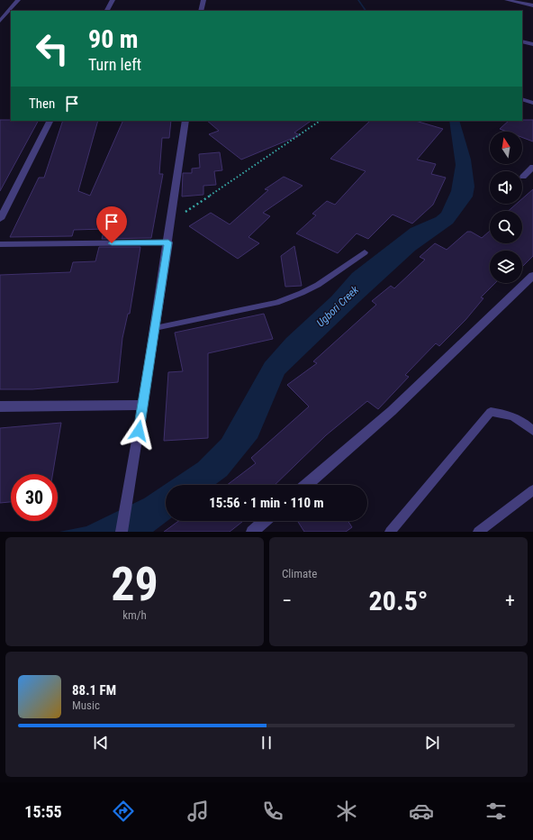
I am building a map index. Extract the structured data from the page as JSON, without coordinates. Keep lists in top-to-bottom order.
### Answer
{
  "water": ["Ugbori Creek"],
  "north": "top",
  "page": {
    "turn": ["90 m", "Turn left"],
    "then": "Then",
    "limit": "30",
    "trip": "15:56 · 1 min · 110 m",
    "tile": [
      ["29", "km/h"],
      "Climate"
    ],
    "heat": ["−", "20.5°", "+"],
    "song": ["88.1 FM", "Music"],
    "tabs": "15:55"
  }
}
